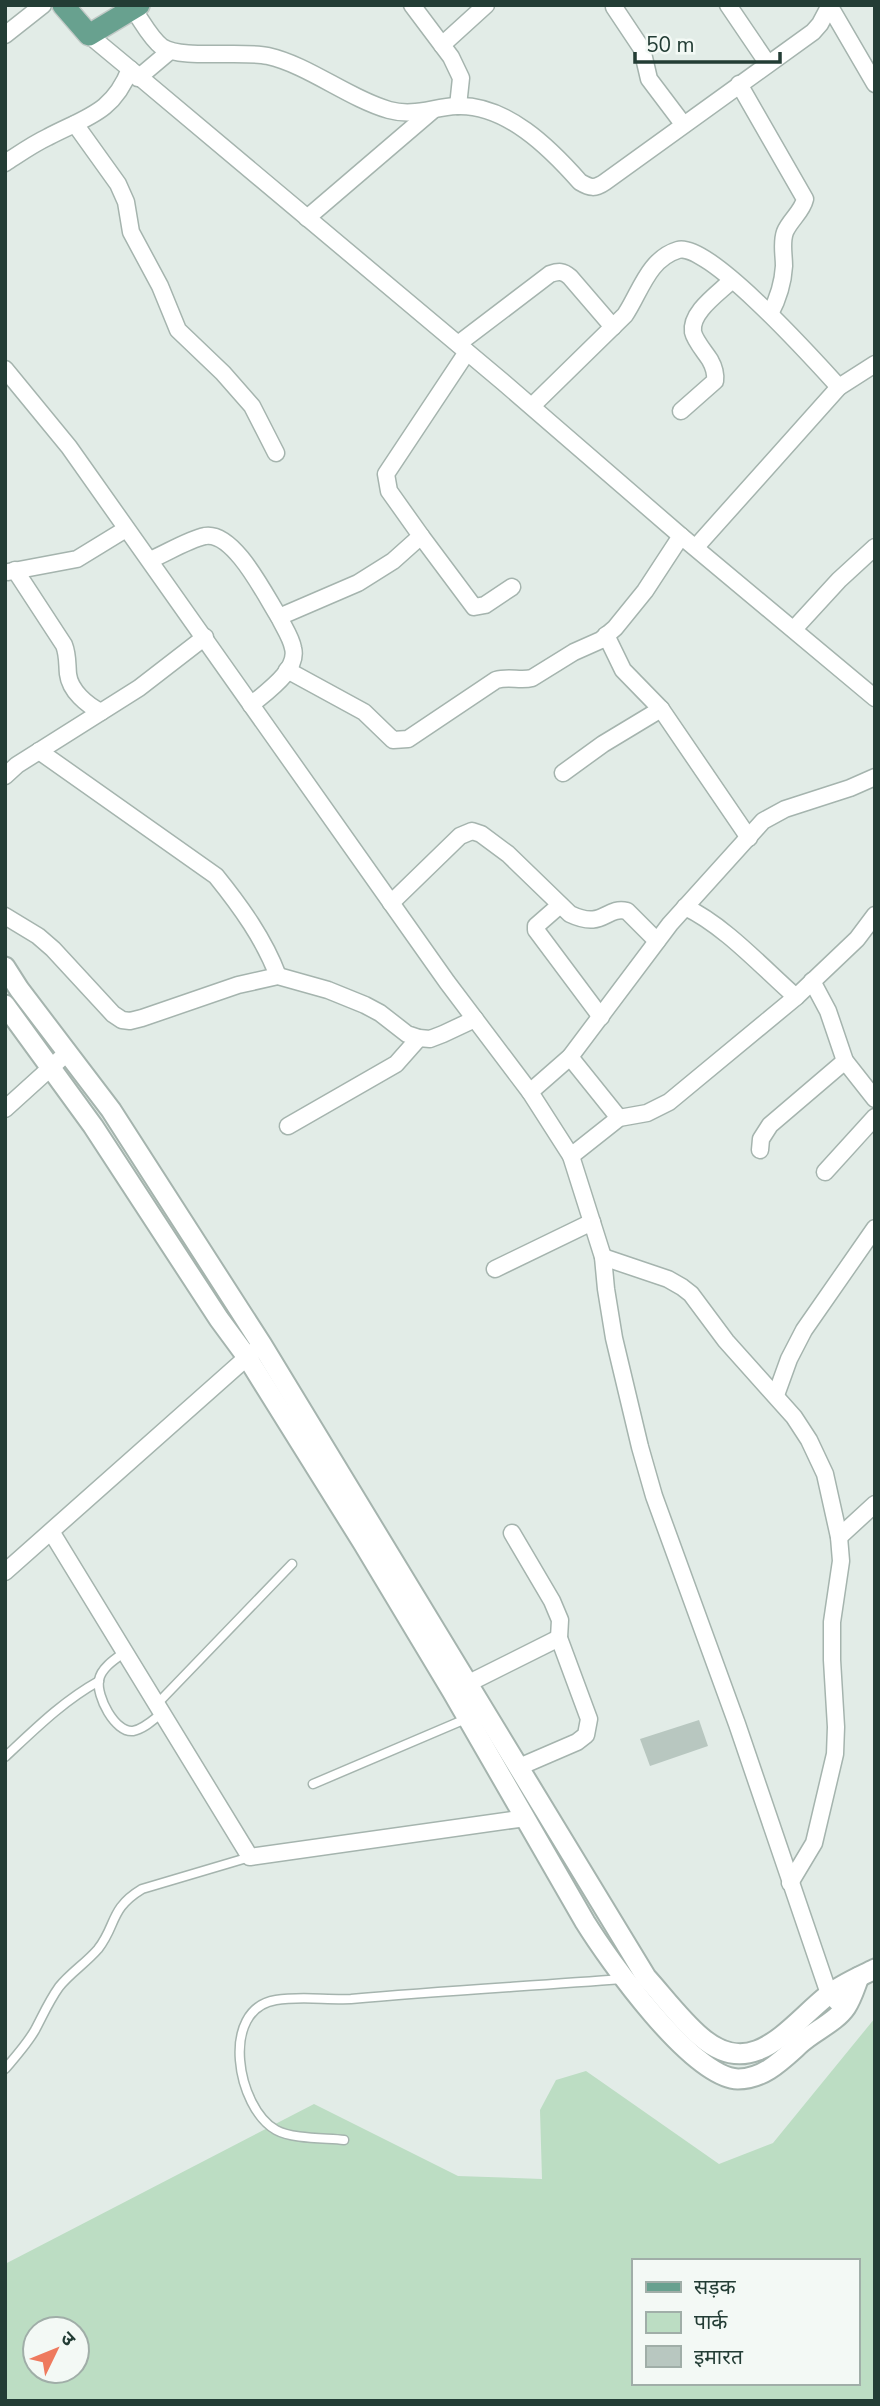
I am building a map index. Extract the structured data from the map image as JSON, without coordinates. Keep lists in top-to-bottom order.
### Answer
{
  "legend": ["सड़क", "पार्क", "इमारत"],
  "scale_bar": "50 m",
  "north": "top right"
}
